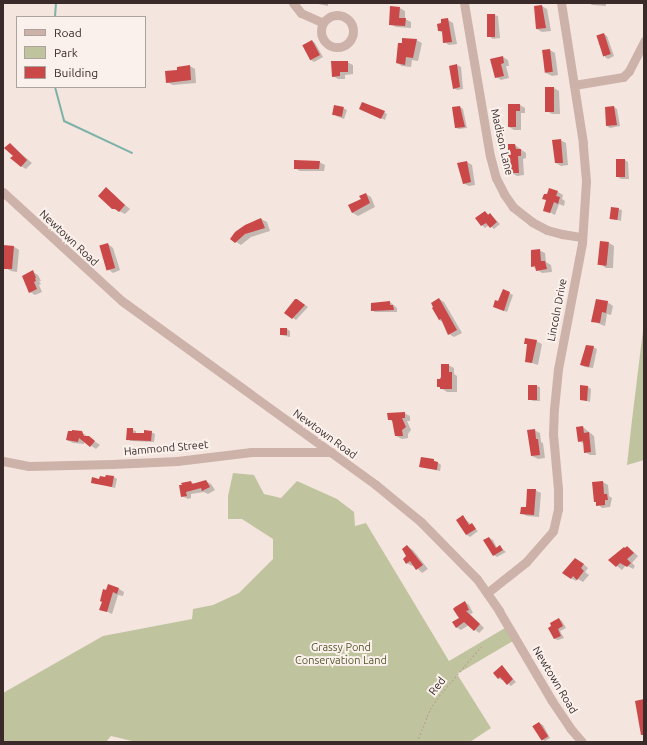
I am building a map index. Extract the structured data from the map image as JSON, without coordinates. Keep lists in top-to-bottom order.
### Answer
{
  "streets": {
    "street": [
      "Madison Lane",
      "Newtown Road",
      "Lincoln Drive",
      "Hammond Street"
    ],
    "path": ["Red"]
  },
  "crossings": [
    ["Madison Lane", "Lincoln Drive"],
    ["Newtown Road", "Lincoln Drive"],
    ["Newtown Road", "Hammond Street"]
  ],
  "parks": ["Grassy Pond Conservation Land"],
  "legend": ["Road", "Park", "Building"]
}
